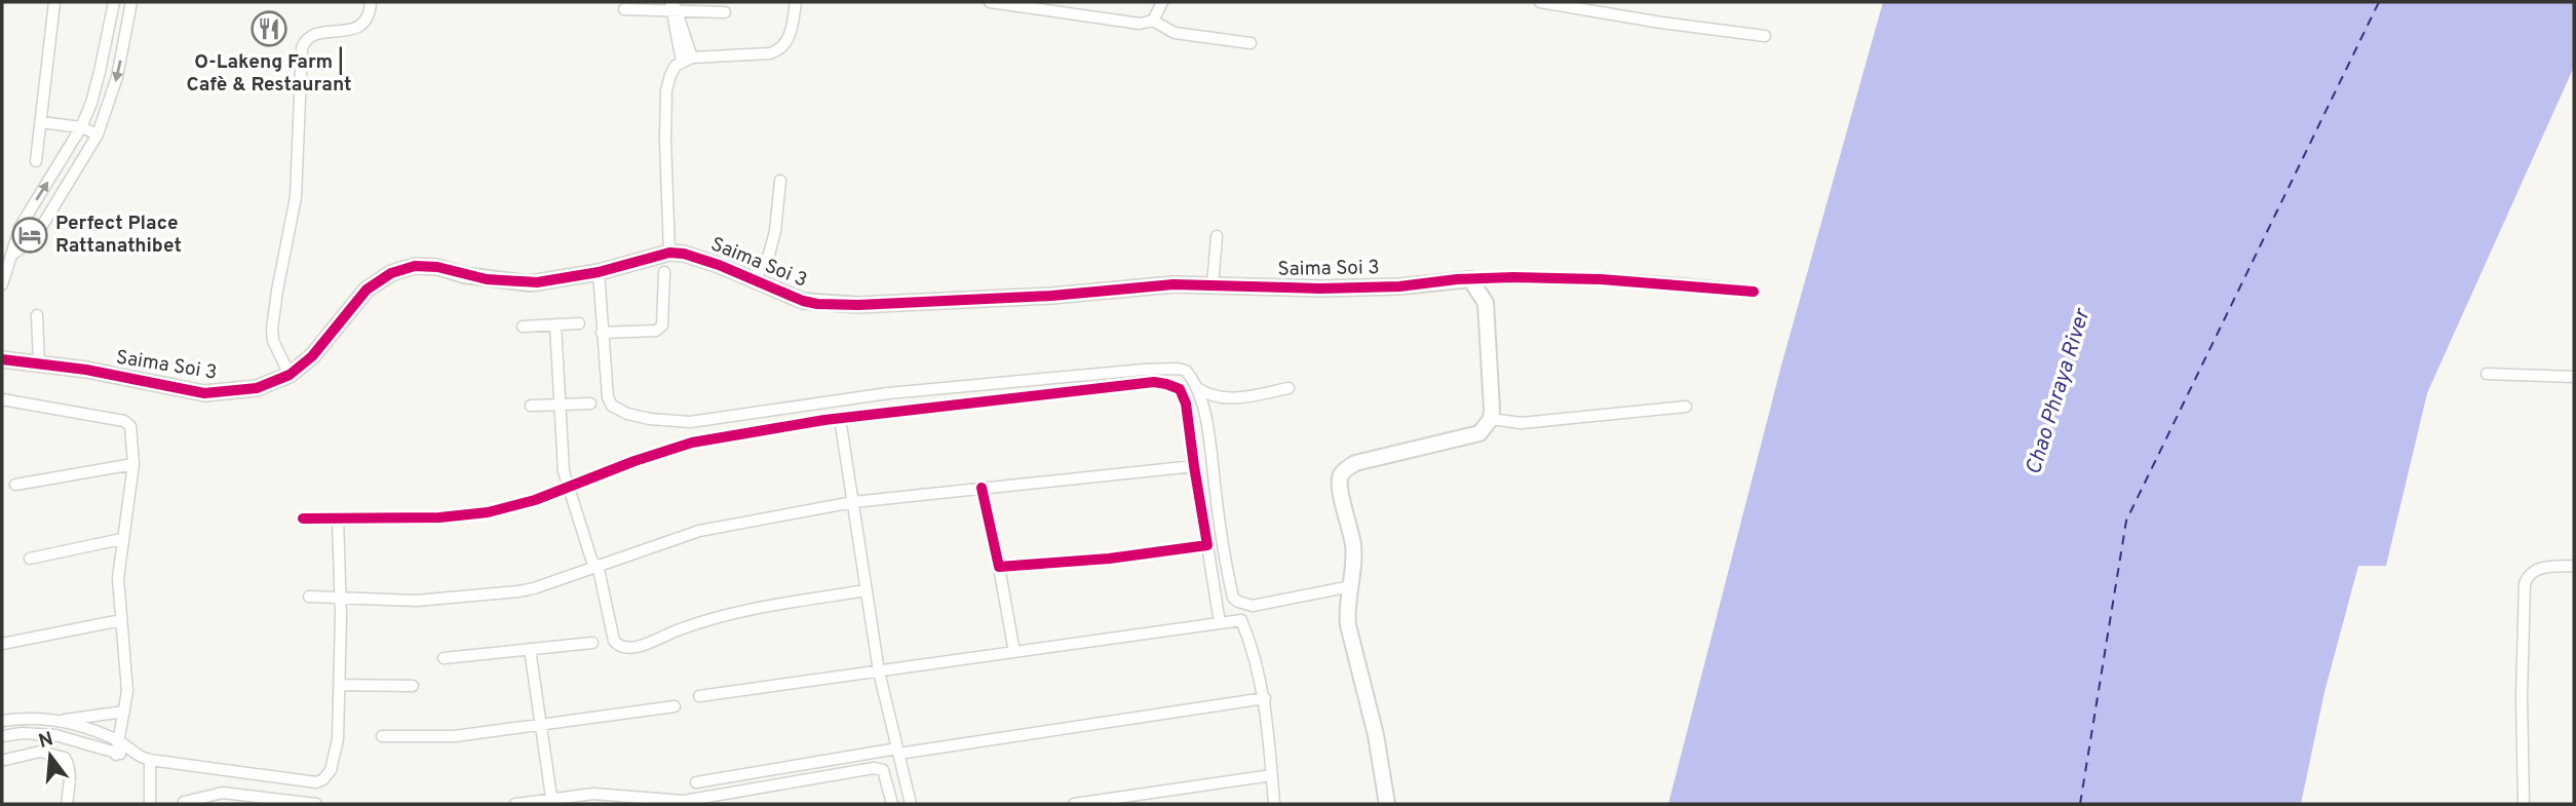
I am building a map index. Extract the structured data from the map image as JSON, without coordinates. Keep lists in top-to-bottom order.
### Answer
{
  "streets": {
    "street": ["Saima Soi 3"]
  },
  "water": ["Chao Phraya River"],
  "places": {
    "restaurant": ["O-Lakeng Farm | Cafè & Restaurant"],
    "hotel": ["Perfect Place Rattanathibet"]
  },
  "north": "top"
}
